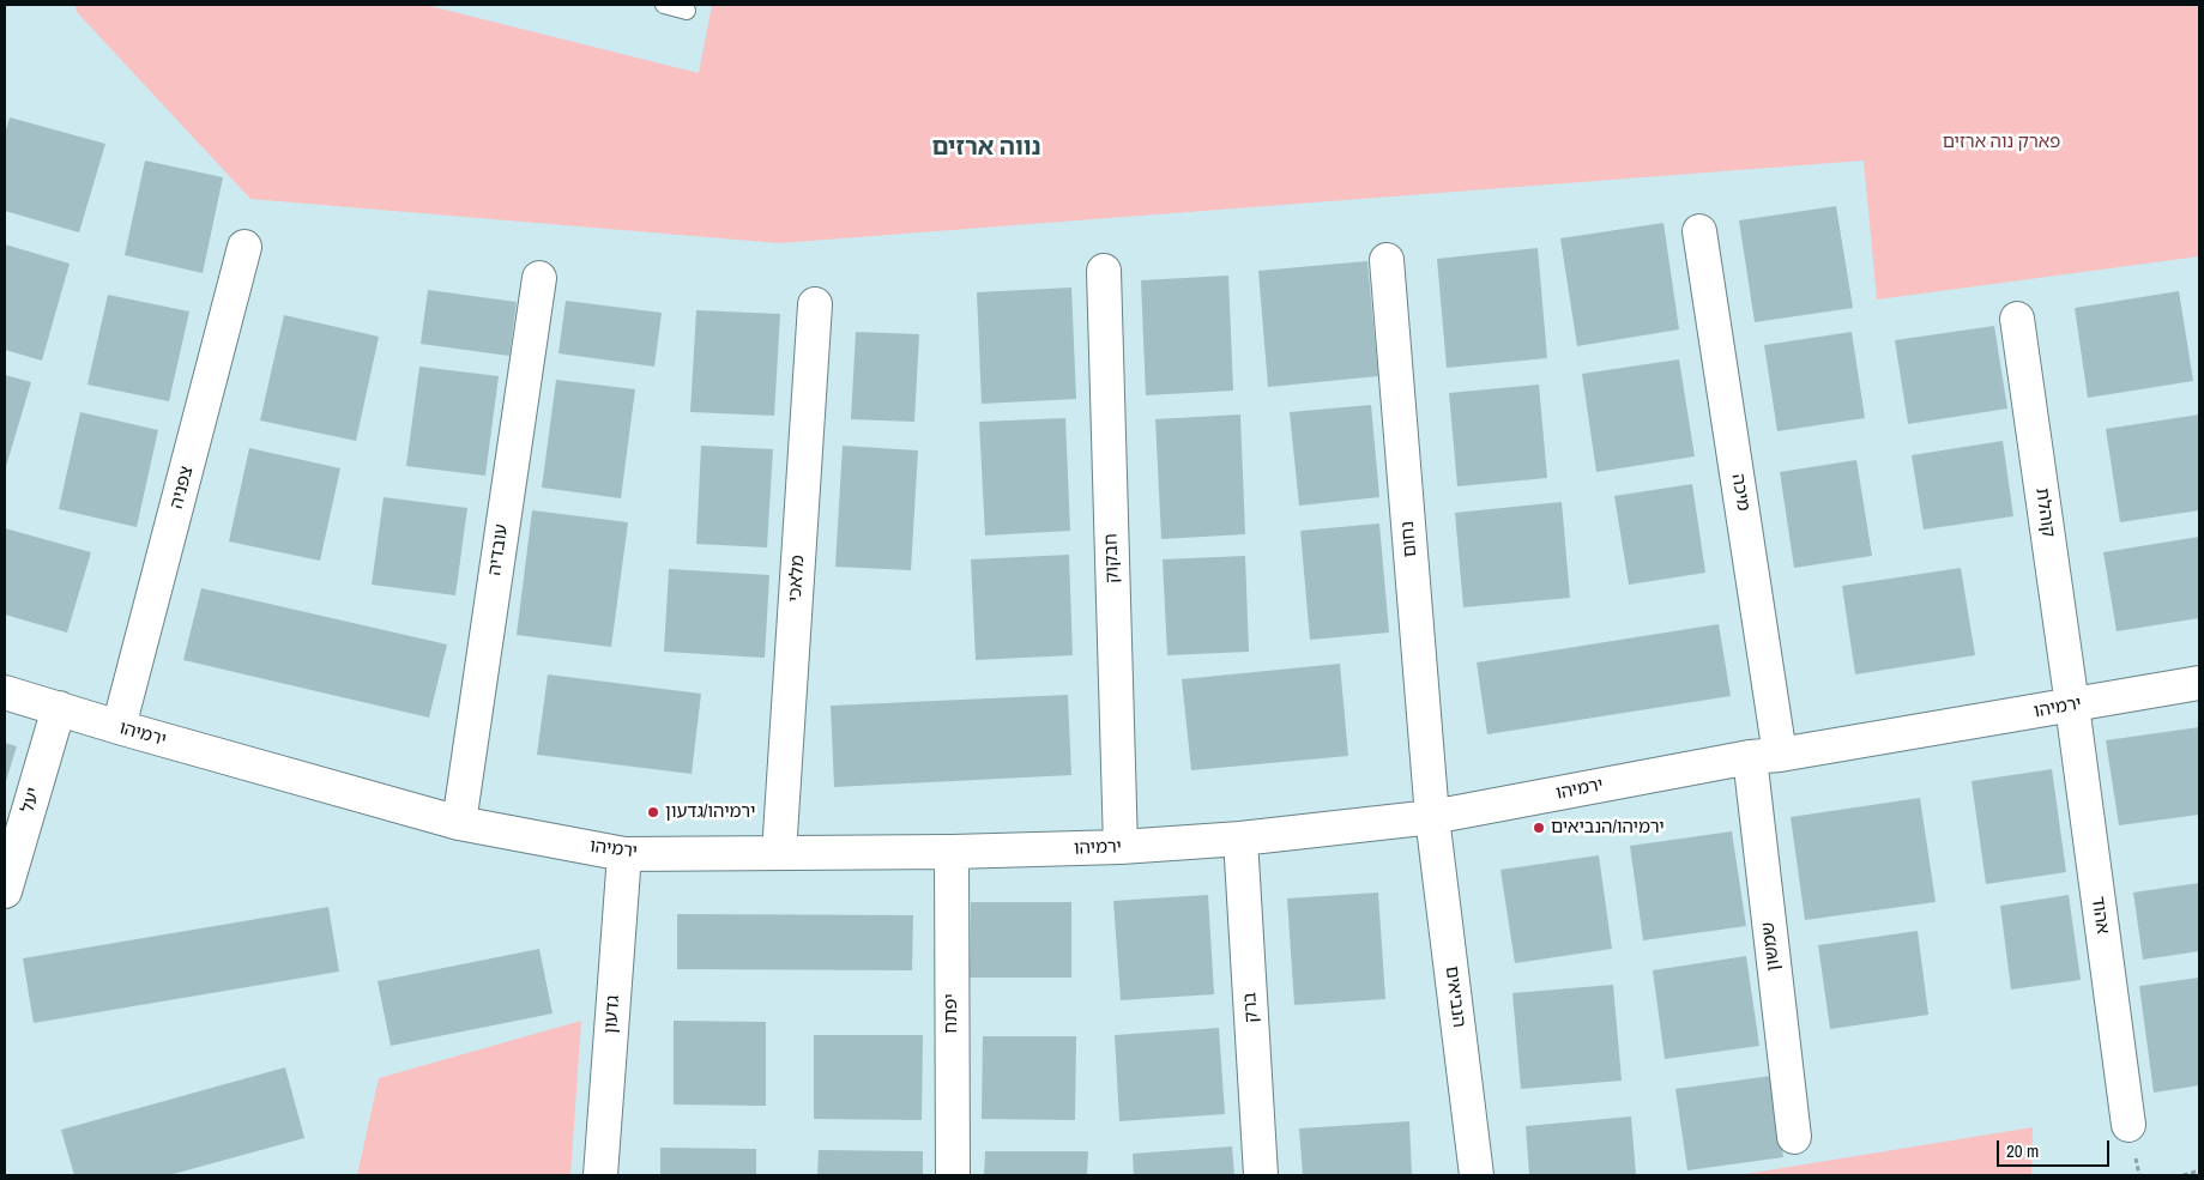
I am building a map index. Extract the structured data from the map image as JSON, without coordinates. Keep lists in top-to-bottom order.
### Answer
{
  "streets": {
    "street": [
      "צפניה",
      "מיכה",
      "קוהלת",
      "נחום",
      "עובדיה",
      "חבקוק",
      "מלאכי",
      "ירמיהו",
      "יעל",
      "אהוד",
      "שמשון",
      "הנביאים",
      "ברק",
      "יפתח",
      "גדעון"
    ]
  },
  "crossings": [
    ["צפניה", "ירמיהו"],
    ["מיכה", "ירמיהו"],
    ["מיכה", "שמשון"],
    ["קוהלת", "ירמיהו"],
    ["קוהלת", "אהוד"],
    ["נחום", "ירמיהו"],
    ["נחום", "הנביאים"],
    ["עובדיה", "ירמיהו"],
    ["חבקוק", "ירמיהו"],
    ["מלאכי", "ירמיהו"],
    ["ירמיהו", "יעל"],
    ["ירמיהו", "אהוד"],
    ["ירמיהו", "שמשון"],
    ["ירמיהו", "הנביאים"],
    ["ירמיהו", "ברק"],
    ["ירמיהו", "יפתח"],
    ["ירמיהו", "גדעון"]
  ],
  "districts": ["נווה ארזים"],
  "parks": ["פארק נוה ארזים"],
  "places": ["ירמיהו/גדעון", "ירמיהו/הנביאים"],
  "scale_bar": "20 m"
}
